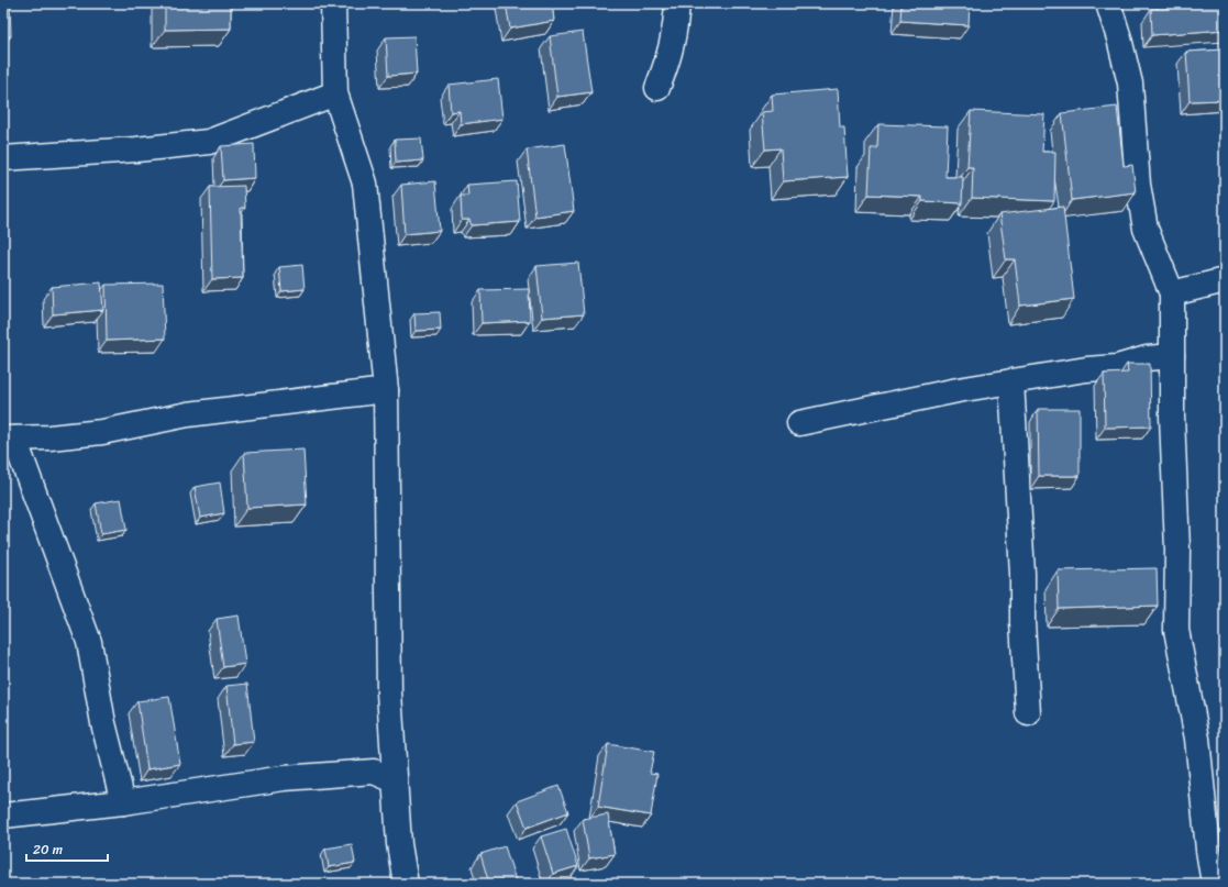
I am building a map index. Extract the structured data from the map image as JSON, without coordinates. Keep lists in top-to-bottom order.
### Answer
{
  "scale_bar": "20 m"
}
